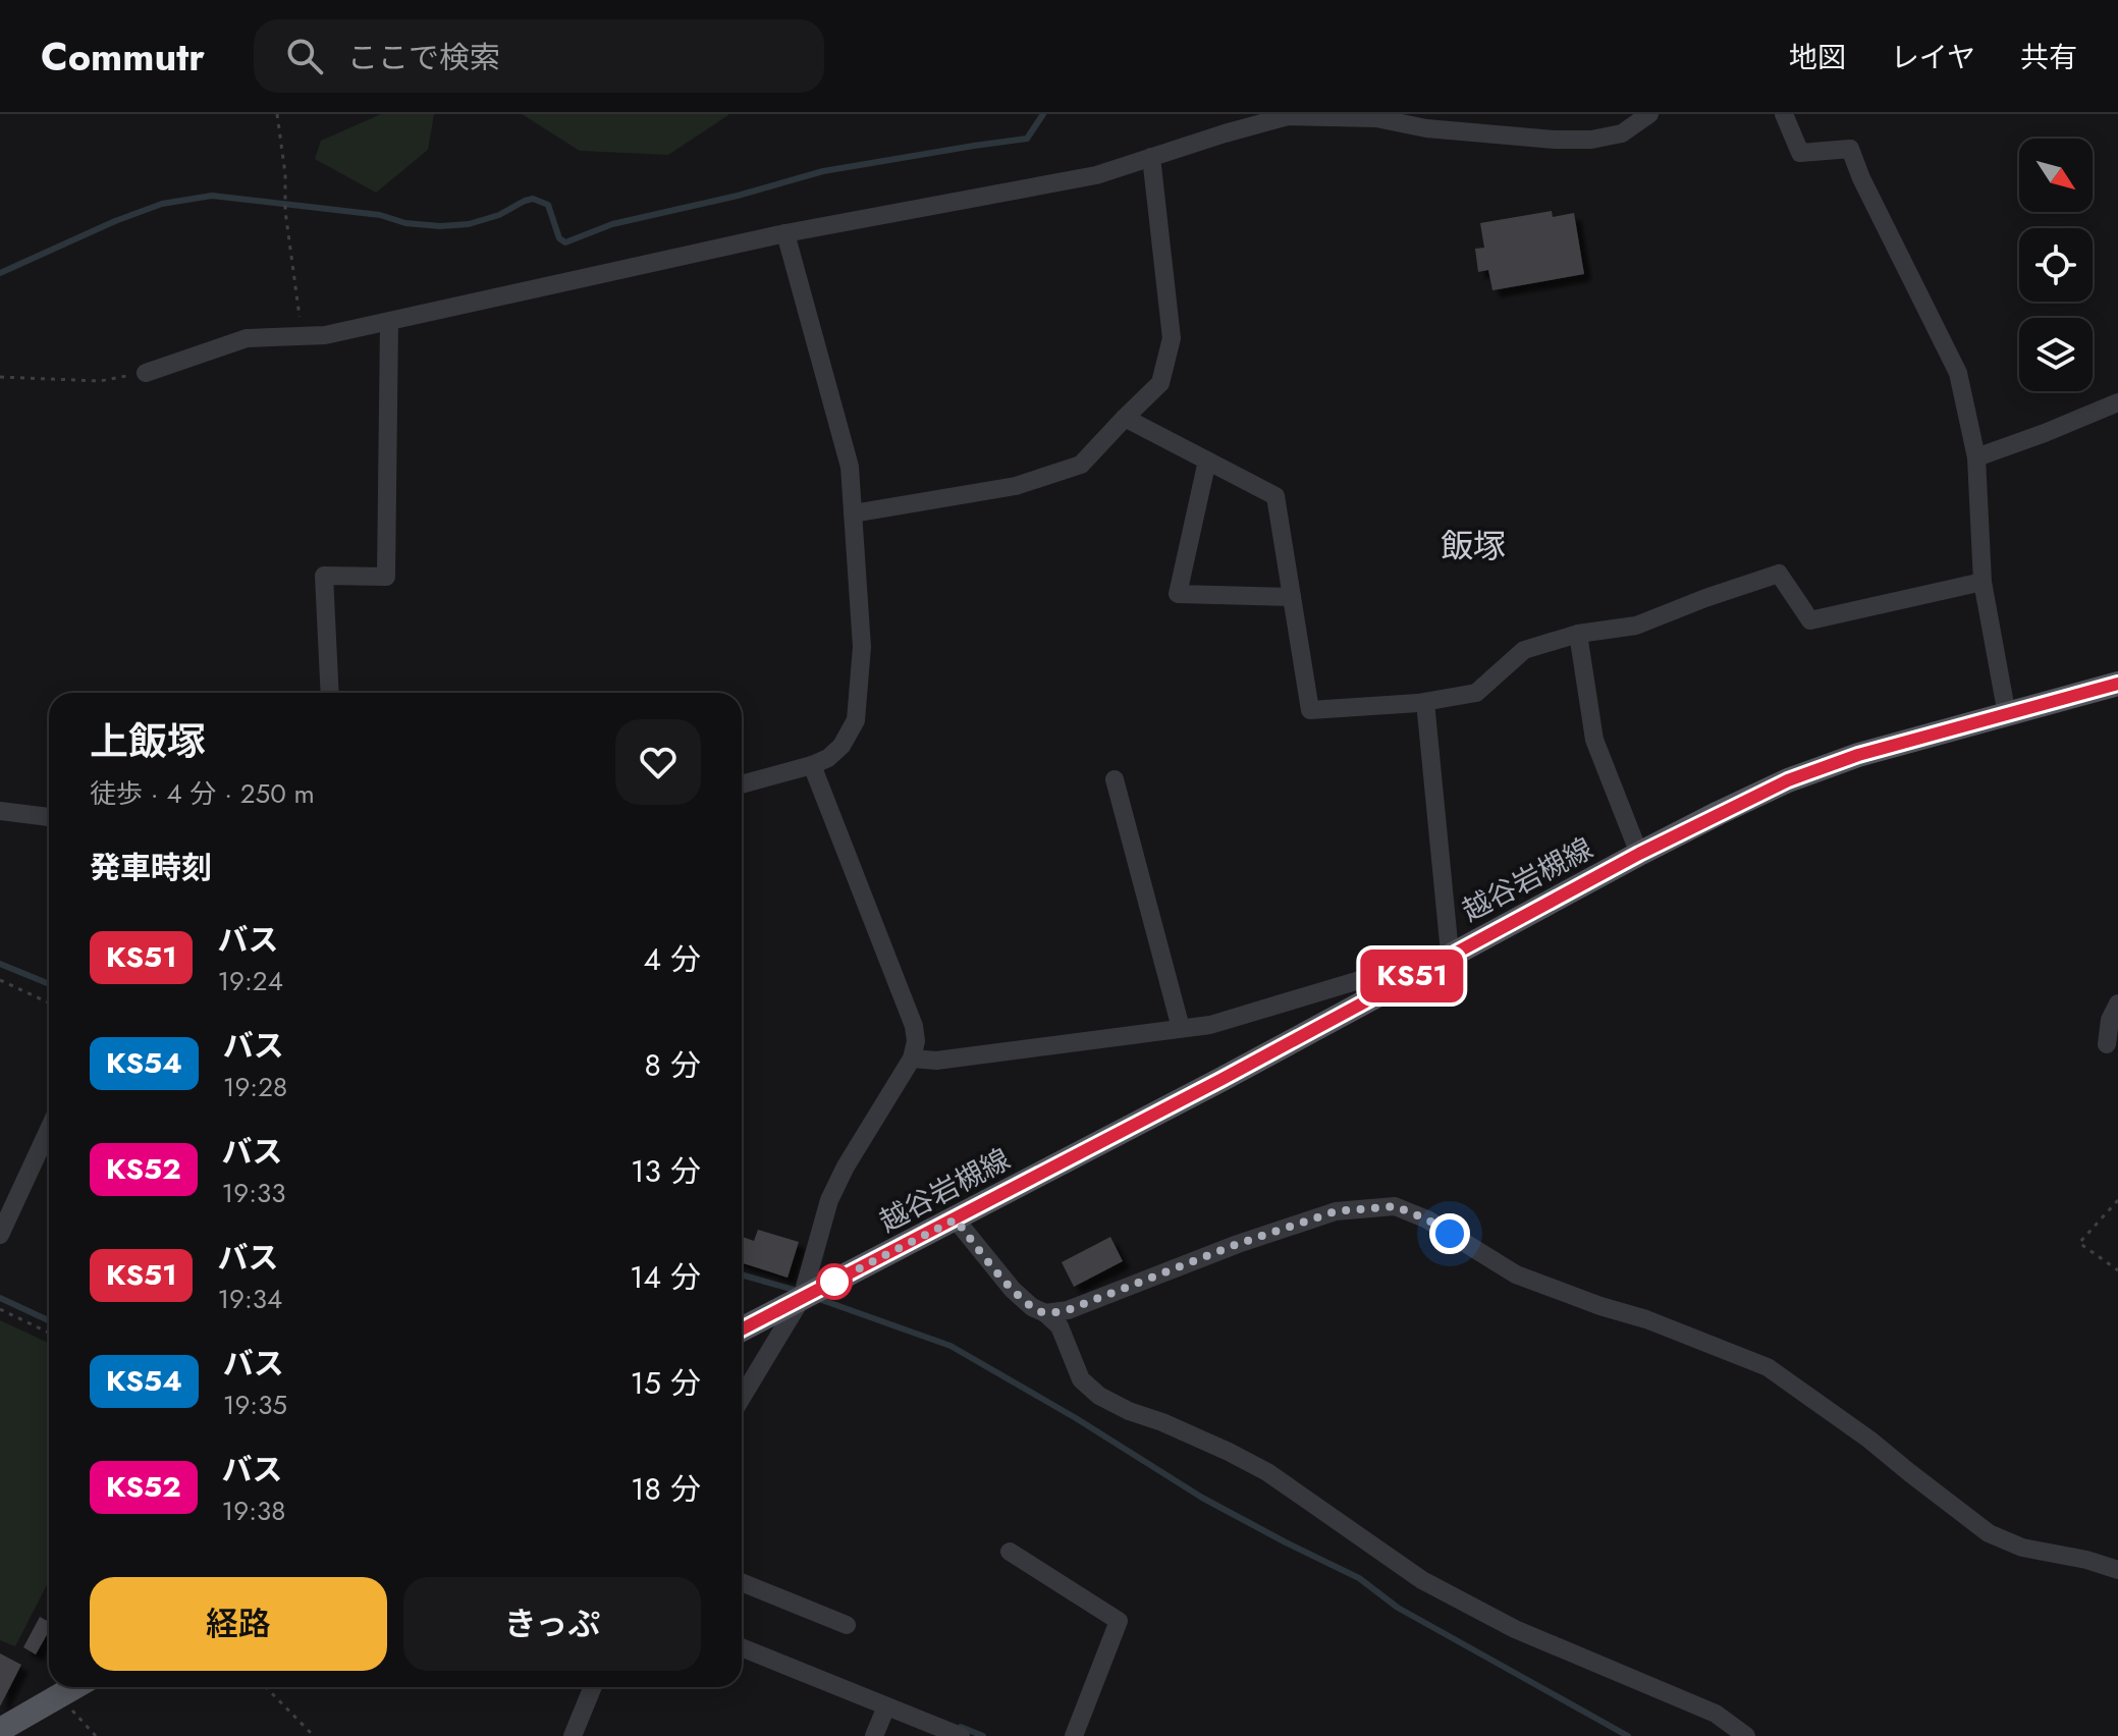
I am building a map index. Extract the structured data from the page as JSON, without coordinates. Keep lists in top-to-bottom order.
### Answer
{
  "streets": {
    "main road": ["越谷岩槻線"]
  },
  "districts": ["飯塚"],
  "lines": ["bus line KS51"],
  "north": "bottom right",
  "page": {
    "header": "Commutr",
    "search": "ここで検索",
    "nav": ["地図", "レイヤ", "共有"],
    "on_map": "KS51",
    "heading": [
      ["上飯塚", "徒歩 · 4 分 · 250 m"],
      "発車時刻"
    ],
    "list": [
      {
        "mark": "KS51",
        "name": "バス",
        "note": "19:24",
        "value": "4 分"
      },
      {
        "mark": "KS54",
        "name": "バス",
        "note": "19:28",
        "value": "8 分"
      },
      {
        "mark": "KS52",
        "name": "バス",
        "note": "19:33",
        "value": "13 分"
      },
      {
        "mark": "KS51",
        "name": "バス",
        "note": "19:34",
        "value": "14 分"
      },
      {
        "mark": "KS54",
        "name": "バス",
        "note": "19:35",
        "value": "15 分"
      },
      {
        "mark": "KS52",
        "name": "バス",
        "note": "19:38",
        "value": "18 分"
      }
    ],
    "buttons": ["経路", "きっぷ"]
  }
}
